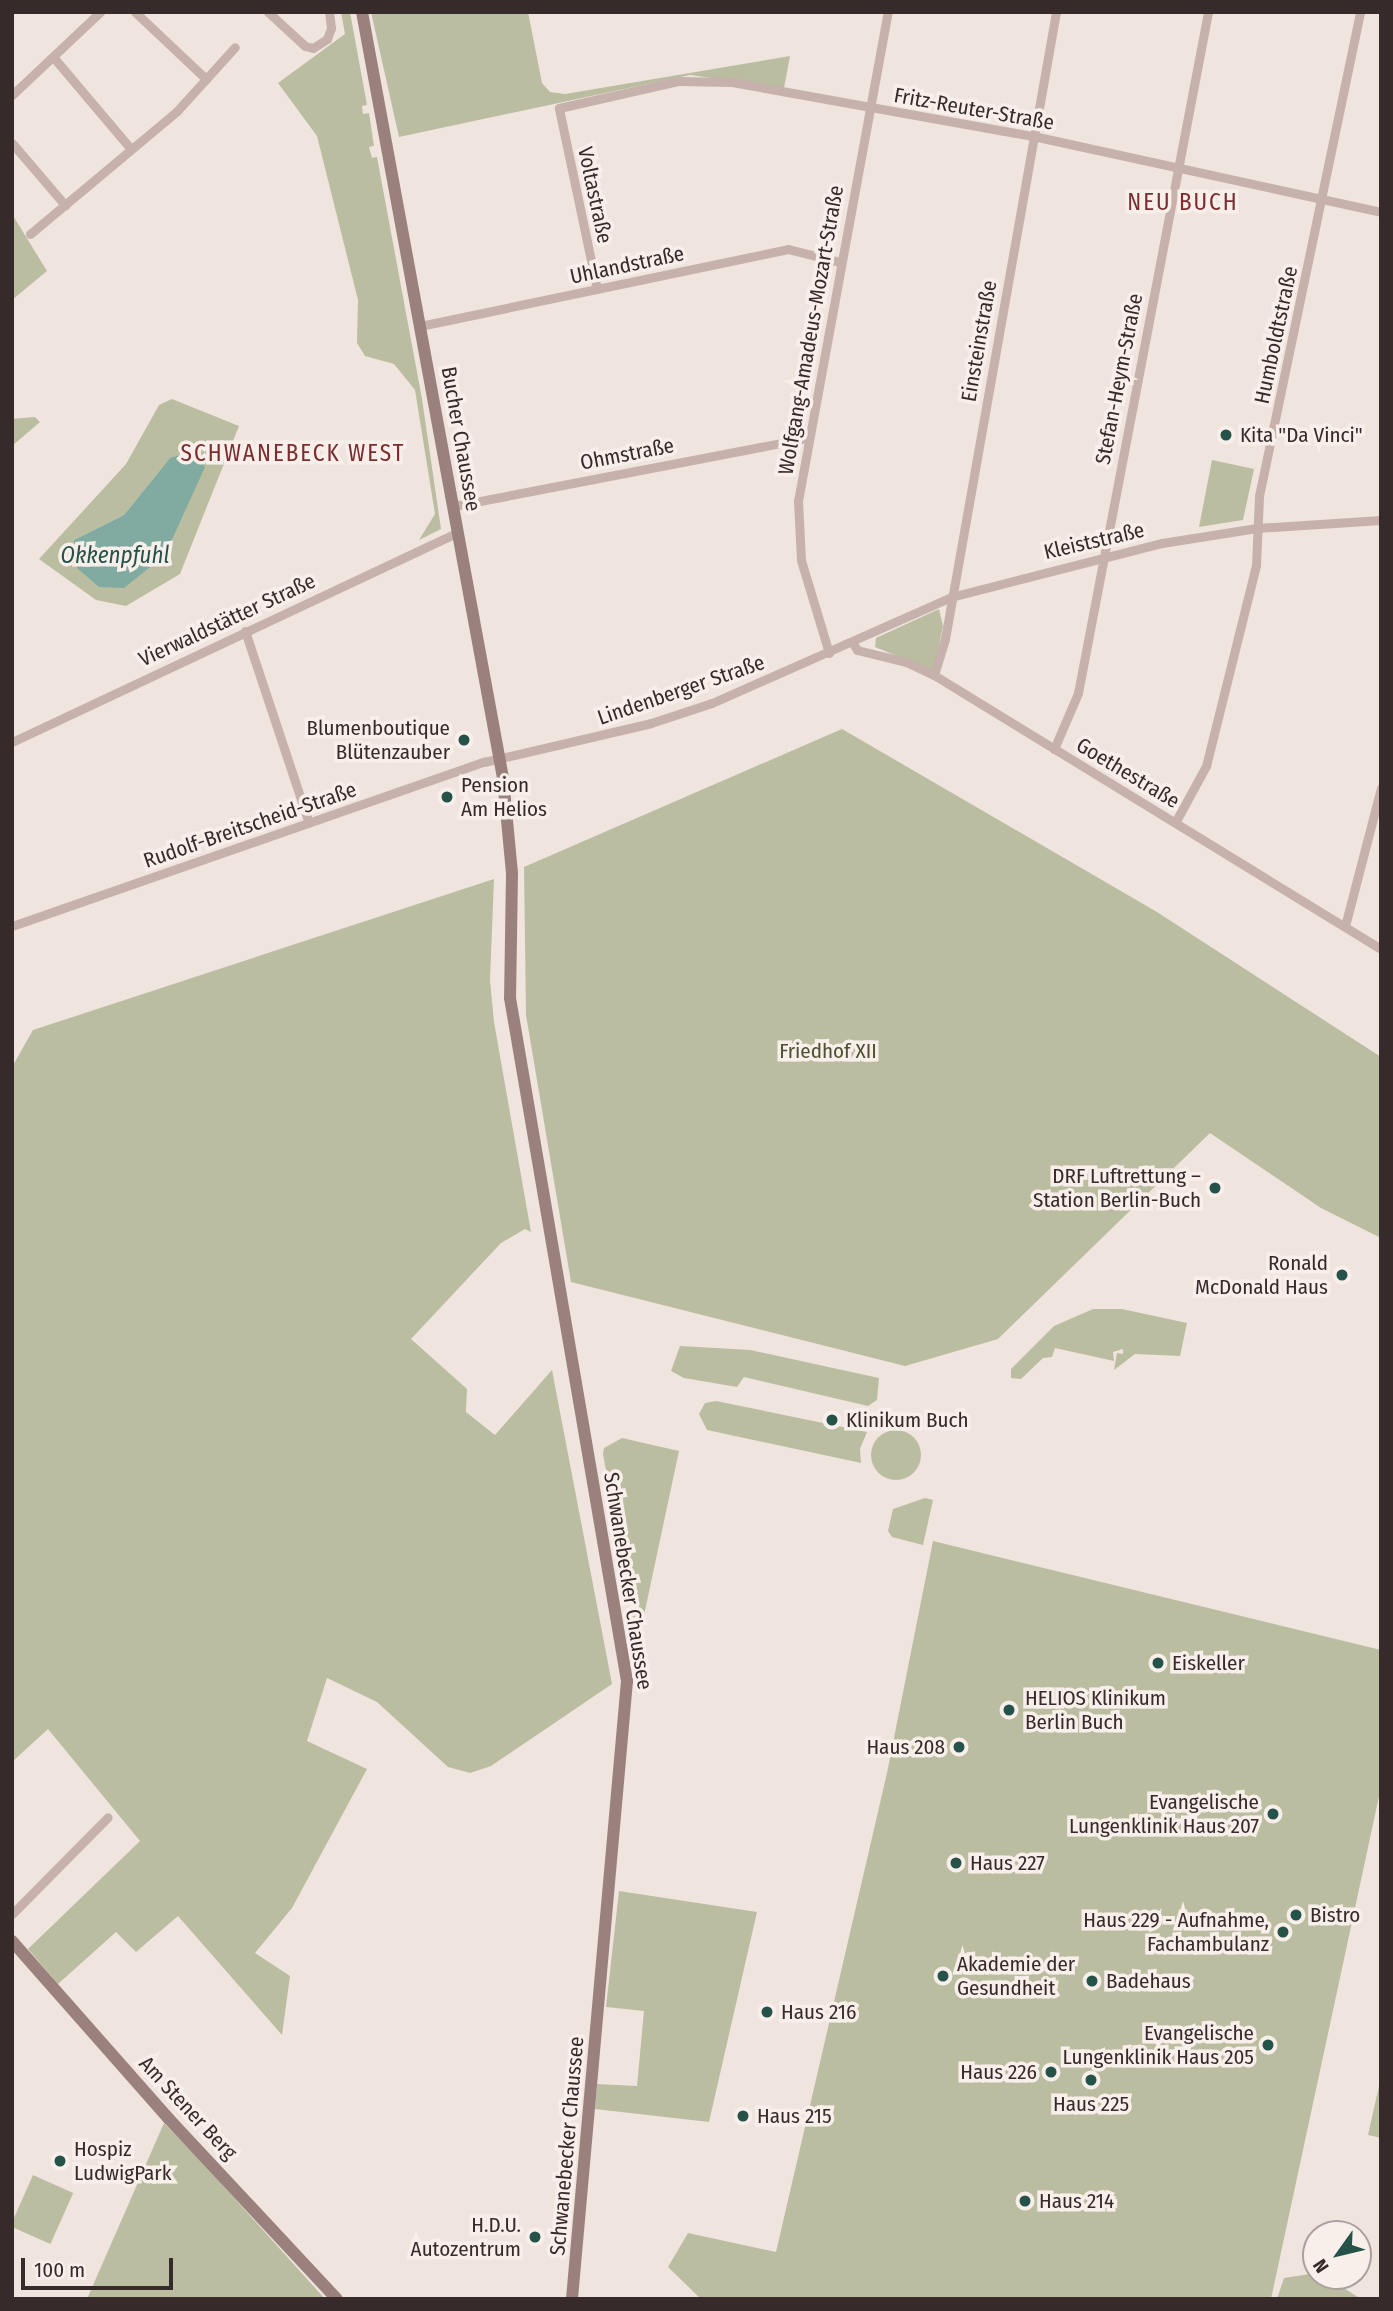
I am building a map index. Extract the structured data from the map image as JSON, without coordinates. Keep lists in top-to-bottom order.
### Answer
{
  "streets": {
    "main road": ["Bucher Chaussee", "Schwanebecker Chaussee", "Am Stener Berg"],
    "street": [
      "Fritz-Reuter-Straße",
      "Voltastraße",
      "Uhlandstraße",
      "Wolfgang-Amadeus-Mozart-Straße",
      "Humboldtstraße",
      "Einsteinstraße",
      "Stefan-Heym-Straße",
      "Ohmstraße",
      "Kleiststraße",
      "Vierwaldstätter Straße",
      "Lindenberger Straße",
      "Goethestraße",
      "Rudolf-Breitscheid-Straße"
    ]
  },
  "crossings": [
    ["Fritz-Reuter-Straße", "Voltastraße"],
    ["Fritz-Reuter-Straße", "Wolfgang-Amadeus-Mozart-Straße"],
    ["Fritz-Reuter-Straße", "Humboldtstraße"],
    ["Fritz-Reuter-Straße", "Einsteinstraße"],
    ["Fritz-Reuter-Straße", "Stefan-Heym-Straße"],
    ["Voltastraße", "Uhlandstraße"],
    ["Uhlandstraße", "Wolfgang-Amadeus-Mozart-Straße"],
    ["Uhlandstraße", "Bucher Chaussee"],
    ["Wolfgang-Amadeus-Mozart-Straße", "Ohmstraße"],
    ["Wolfgang-Amadeus-Mozart-Straße", "Kleiststraße"],
    ["Wolfgang-Amadeus-Mozart-Straße", "Lindenberger Straße"],
    ["Humboldtstraße", "Kleiststraße"],
    ["Humboldtstraße", "Goethestraße"],
    ["Einsteinstraße", "Kleiststraße"],
    ["Einsteinstraße", "Goethestraße"],
    ["Stefan-Heym-Straße", "Kleiststraße"],
    ["Stefan-Heym-Straße", "Goethestraße"],
    ["Bucher Chaussee", "Ohmstraße"],
    ["Bucher Chaussee", "Vierwaldstätter Straße"],
    ["Bucher Chaussee", "Lindenberger Straße"],
    ["Bucher Chaussee", "Rudolf-Breitscheid-Straße"],
    ["Bucher Chaussee", "Schwanebecker Chaussee"],
    ["Kleiststraße", "Lindenberger Straße"],
    ["Kleiststraße", "Goethestraße"],
    ["Lindenberger Straße", "Rudolf-Breitscheid-Straße"]
  ],
  "districts": ["NEU BUCH", "SCHWANEBECK WEST"],
  "water": ["Okkenpfuhl"],
  "parks": ["Friedhof XII"],
  "places": [
    "Kita \"Da Vinci\"",
    "Blumenboutique Blütenzauber",
    "Pension Am Helios",
    "DRF Luftrettung – Station Berlin-Buch",
    "Ronald McDonald Haus",
    "Klinikum Buch",
    "Eiskeller",
    "HELIOS Klinikum Berlin Buch",
    "Haus 208",
    "Evangelische Lungenklinik Haus 207",
    "Haus 227",
    "Bistro",
    "Haus 229 - Aufnahme, Fachambulanz",
    "Akademie der Gesundheit",
    "Badehaus",
    "Haus 216",
    "Evangelische Lungenklinik Haus 205",
    "Haus 226",
    "Haus 225",
    "Haus 215",
    "Hospiz LudwigPark",
    "Haus 214",
    "H.D.U. Autozentrum"
  ],
  "scale_bar": "100 m",
  "north": "bottom left"
}
